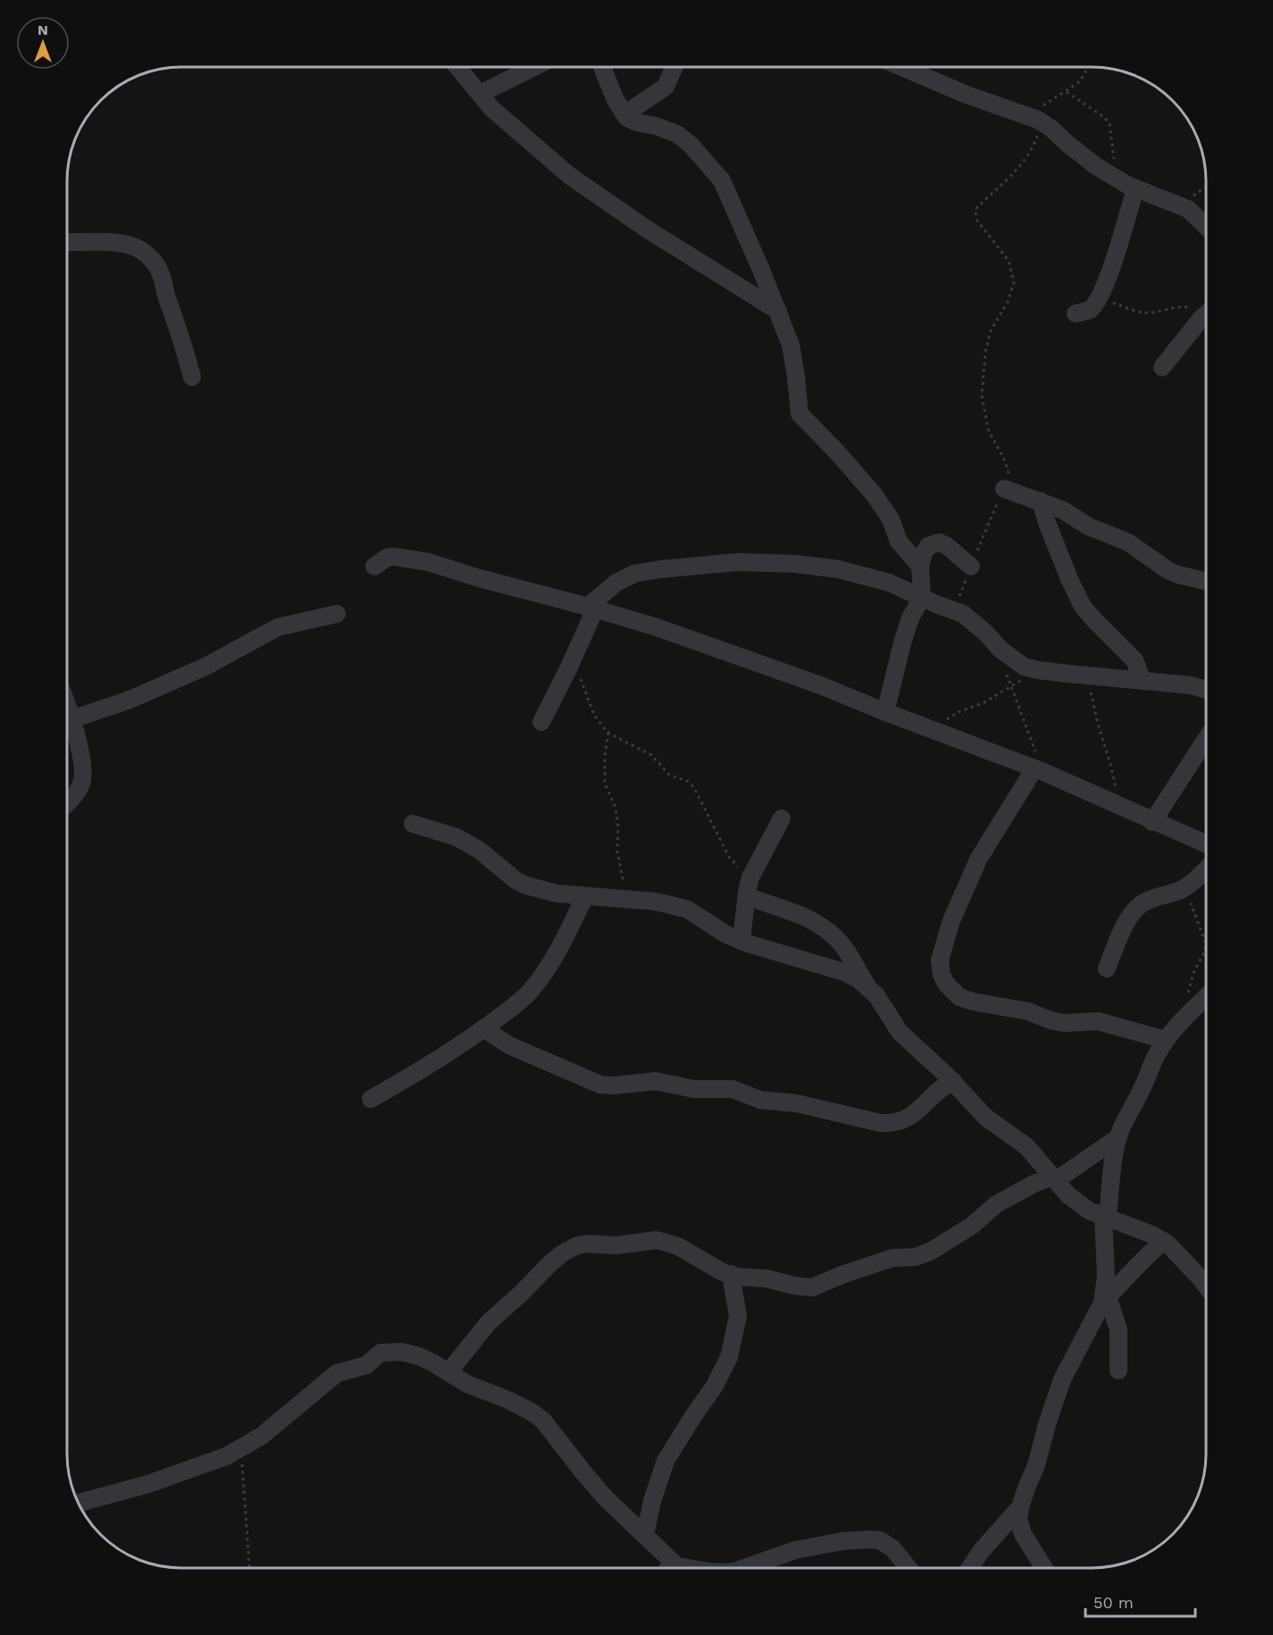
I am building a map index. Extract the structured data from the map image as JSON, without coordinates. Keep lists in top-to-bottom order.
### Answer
{
  "scale_bar": "50 m",
  "north": "top"
}
